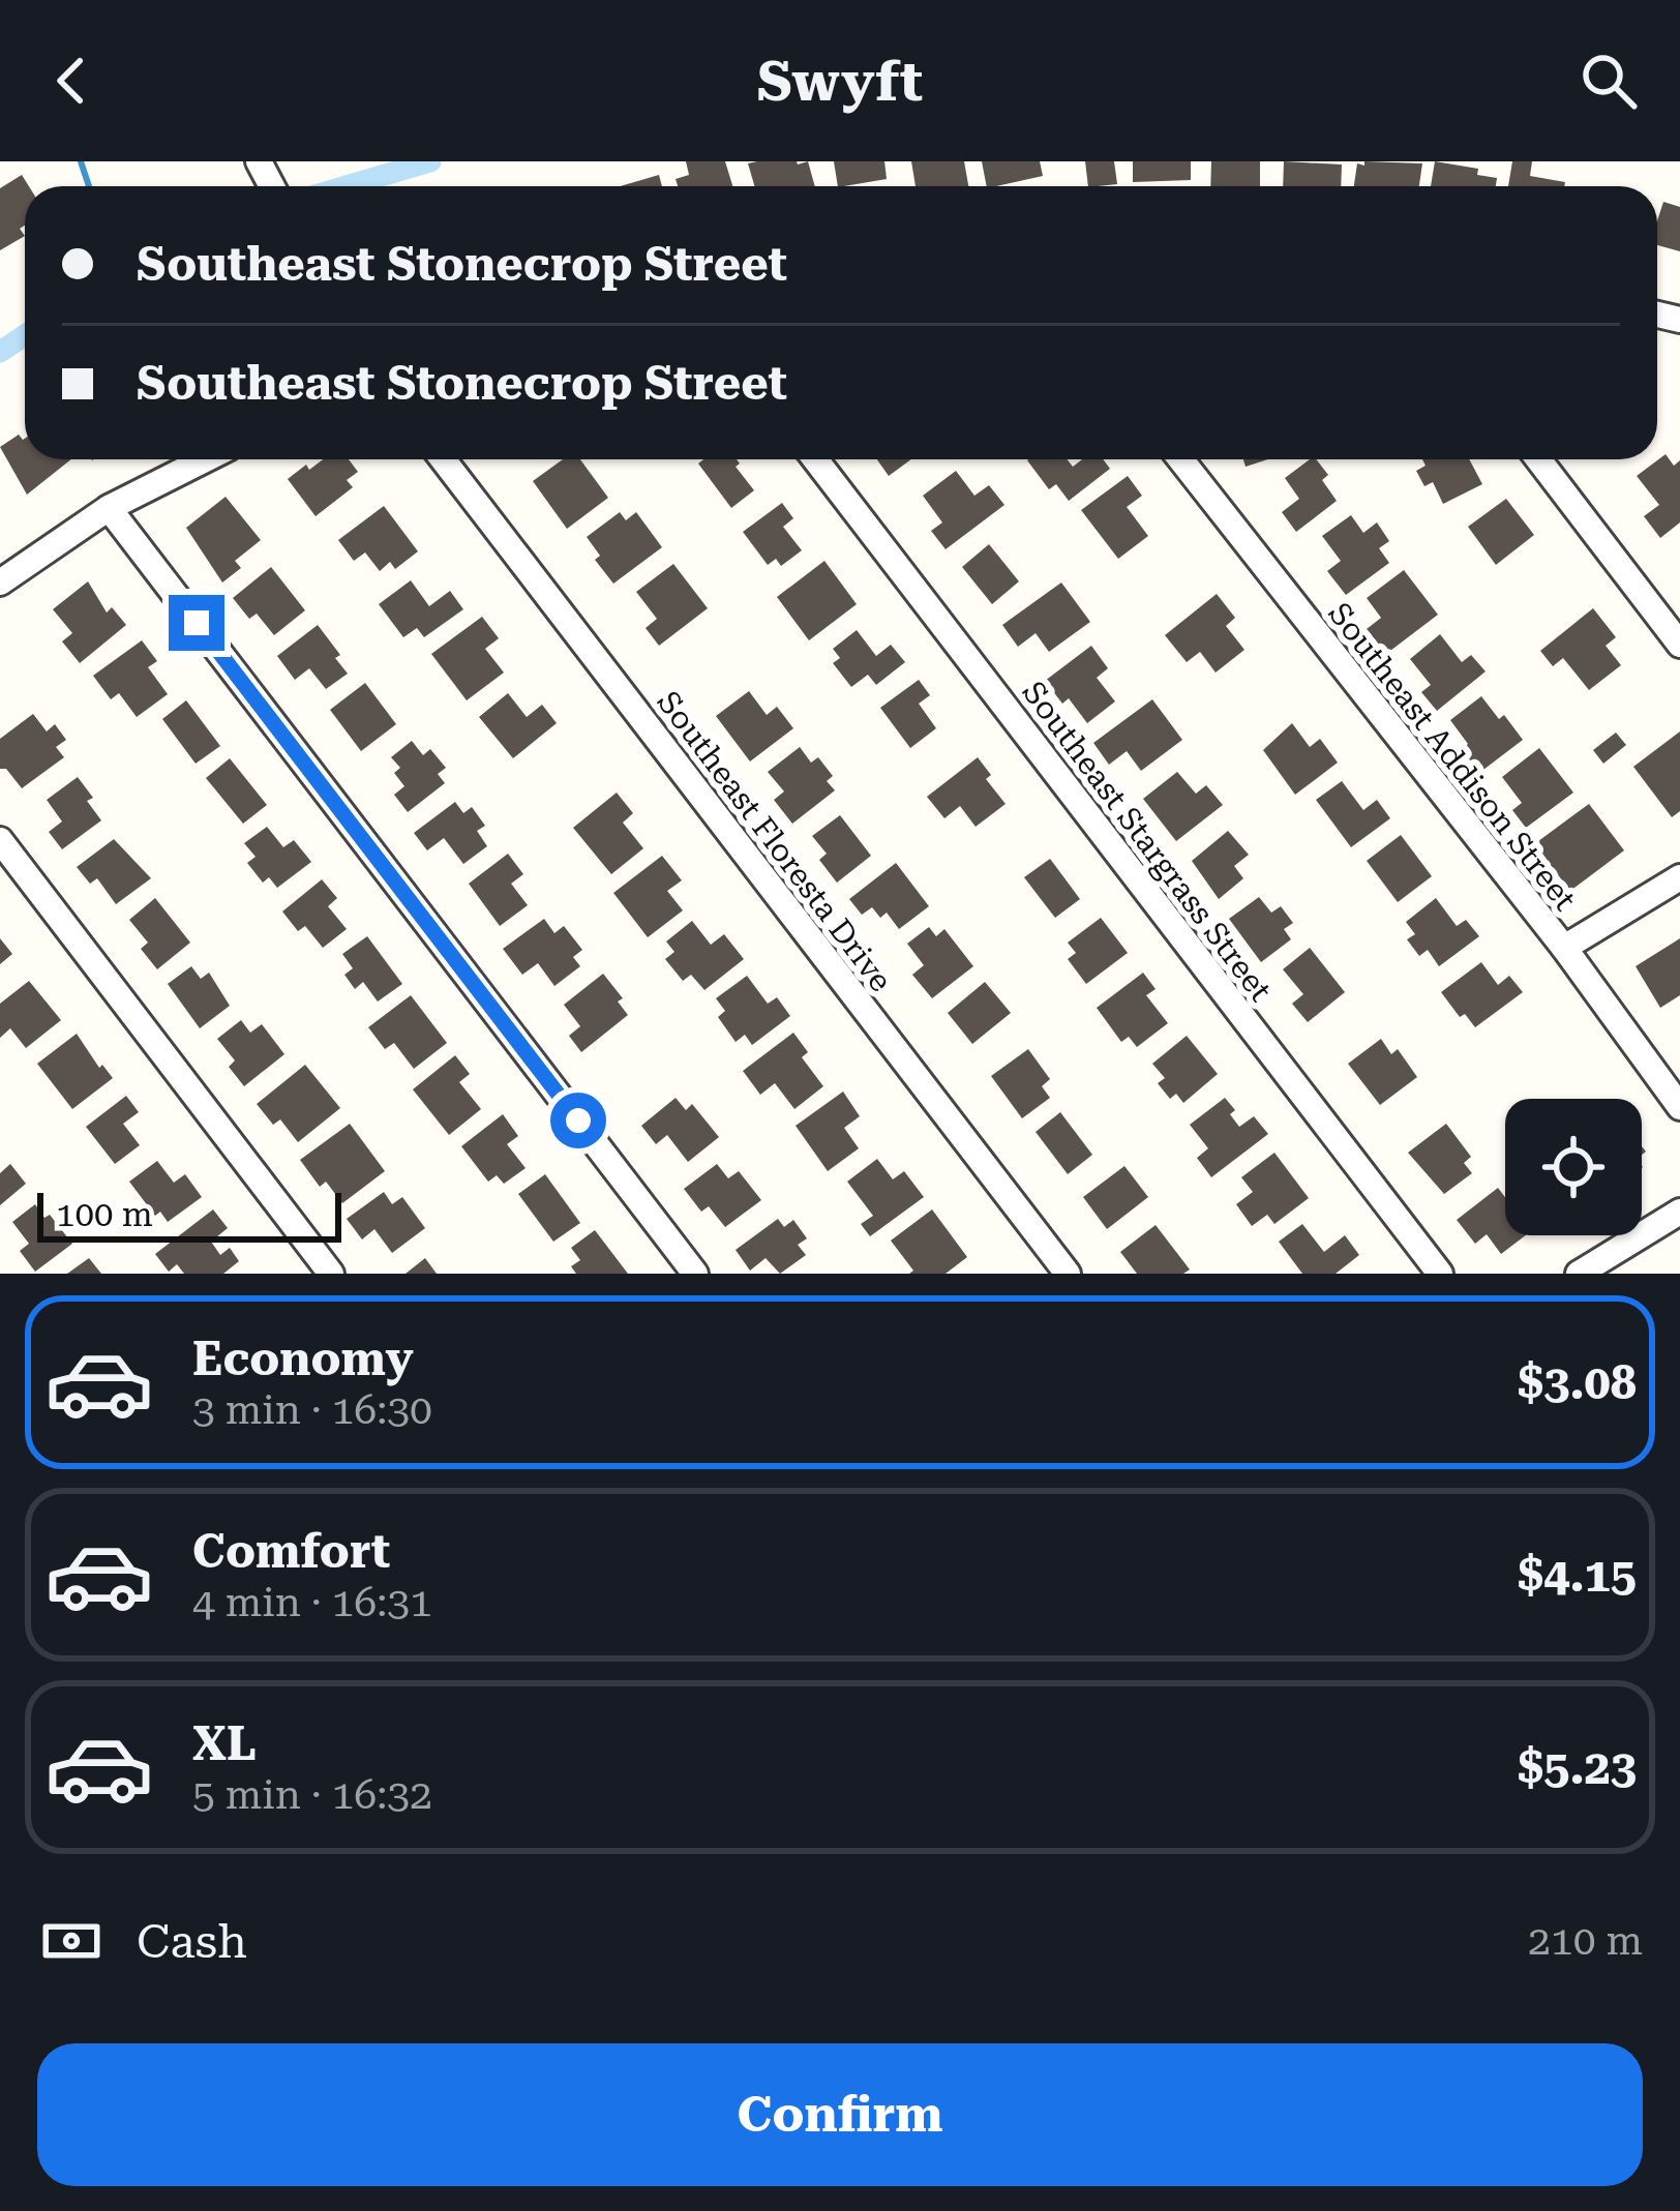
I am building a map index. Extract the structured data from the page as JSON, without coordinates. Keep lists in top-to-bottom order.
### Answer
{
  "streets": {
    "street": ["Southeast Addison Street", "Southeast Floresta Drive", "Southeast Stargrass Street"]
  },
  "scale_bar": "100 m",
  "page": {
    "header": "Swyft",
    "banner": ["Southeast Stonecrop Street", "Southeast Stonecrop Street"],
    "scale": "100 m",
    "list": [
      {
        "name": "Economy",
        "note": "3 min · 16:30",
        "value": "$3.08"
      },
      {
        "name": "Comfort",
        "note": "4 min · 16:31",
        "value": "$4.15"
      },
      {
        "name": "XL",
        "note": "5 min · 16:32",
        "value": "$5.23"
      }
    ],
    "pay": ["Cash", "210 m"],
    "buttons": "Confirm"
  }
}
